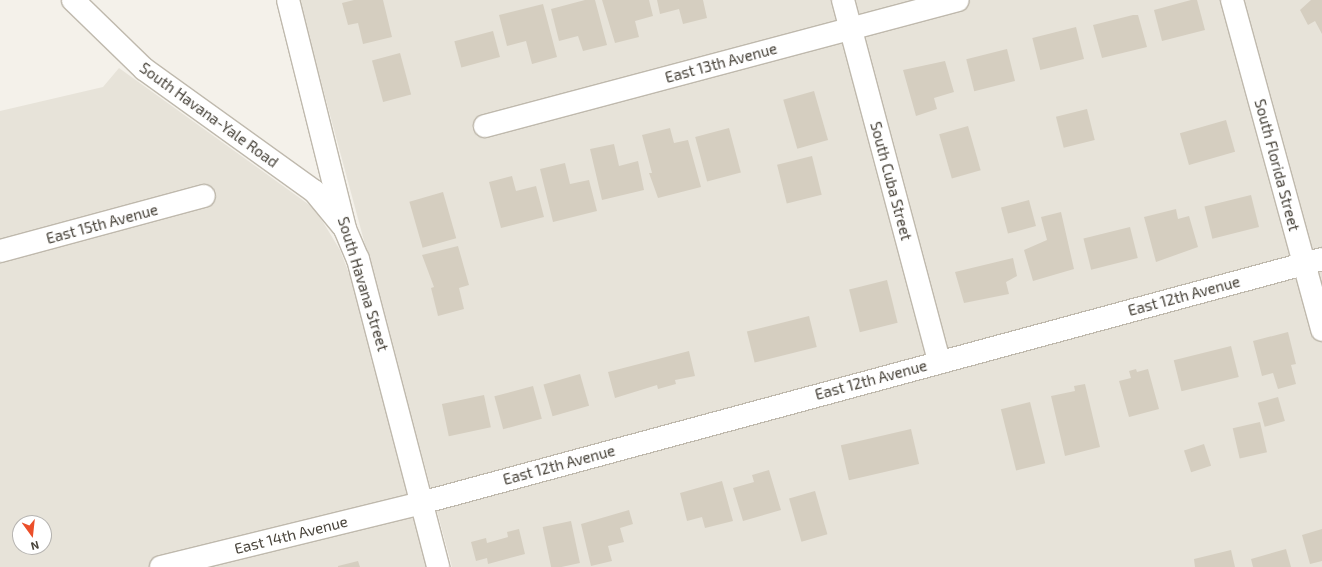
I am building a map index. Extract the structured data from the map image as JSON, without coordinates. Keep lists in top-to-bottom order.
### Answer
{
  "streets": {
    "street": [
      "East 13th Avenue",
      "South Havana-Yale Road",
      "South Florida Street",
      "South Cuba Street",
      "East 15th Avenue",
      "South Havana Street",
      "East 12th Avenue",
      "East 14th Avenue"
    ]
  },
  "crossings": [
    ["East 13th Avenue", "South Cuba Street"],
    ["South Havana-Yale Road", "South Havana Street"],
    ["South Florida Street", "East 12th Avenue"],
    ["South Cuba Street", "East 12th Avenue"],
    ["South Havana Street", "East 12th Avenue"],
    ["South Havana Street", "East 14th Avenue"],
    ["East 12th Avenue", "East 14th Avenue"]
  ],
  "north": "bottom"
}
